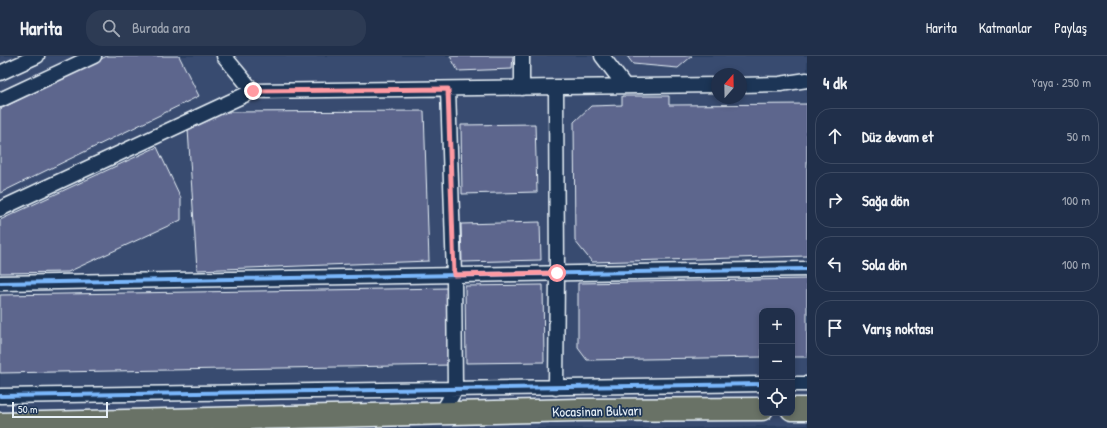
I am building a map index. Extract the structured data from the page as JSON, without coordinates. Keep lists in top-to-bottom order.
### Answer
{
  "streets": {
    "highway": ["Kocasinan Bulvarı"]
  },
  "scale_bar": "50 m",
  "north": "top",
  "page": {
    "header": "Harita",
    "search": "Burada ara",
    "nav": ["Harita", "Katmanlar", "Paylaş"],
    "heading": ["4 dk", "Yaya · 250 m"],
    "list": [
      ["Düz devam et", "50 m"],
      ["Sağa dön", "100 m"],
      ["Sola dön", "100 m"],
      "Varış noktası"
    ],
    "map_buttons": ["+", "−"],
    "scale": "50 m"
  }
}
